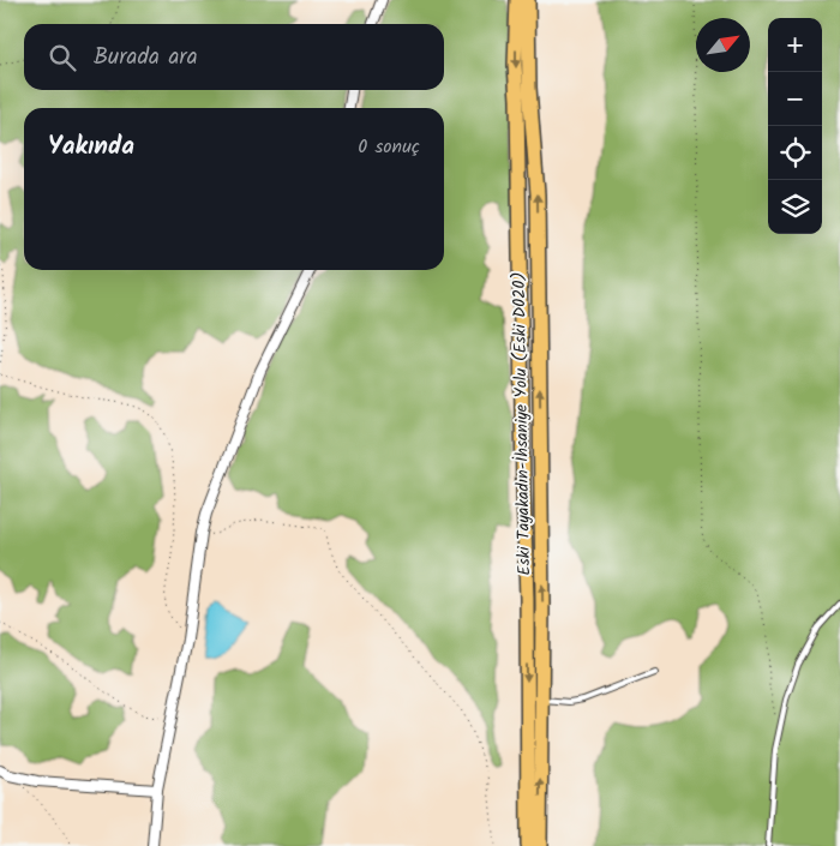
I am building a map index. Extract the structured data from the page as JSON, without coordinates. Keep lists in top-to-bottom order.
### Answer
{
  "streets": {
    "main road": ["Eski Tayakadın-İhsaniye Yolu (Eski D020)"]
  },
  "north": "top right",
  "page": {
    "map_buttons": ["+", "−"],
    "search": "Burada ara",
    "heading": ["Yakında", "0 sonuç"]
  }
}
